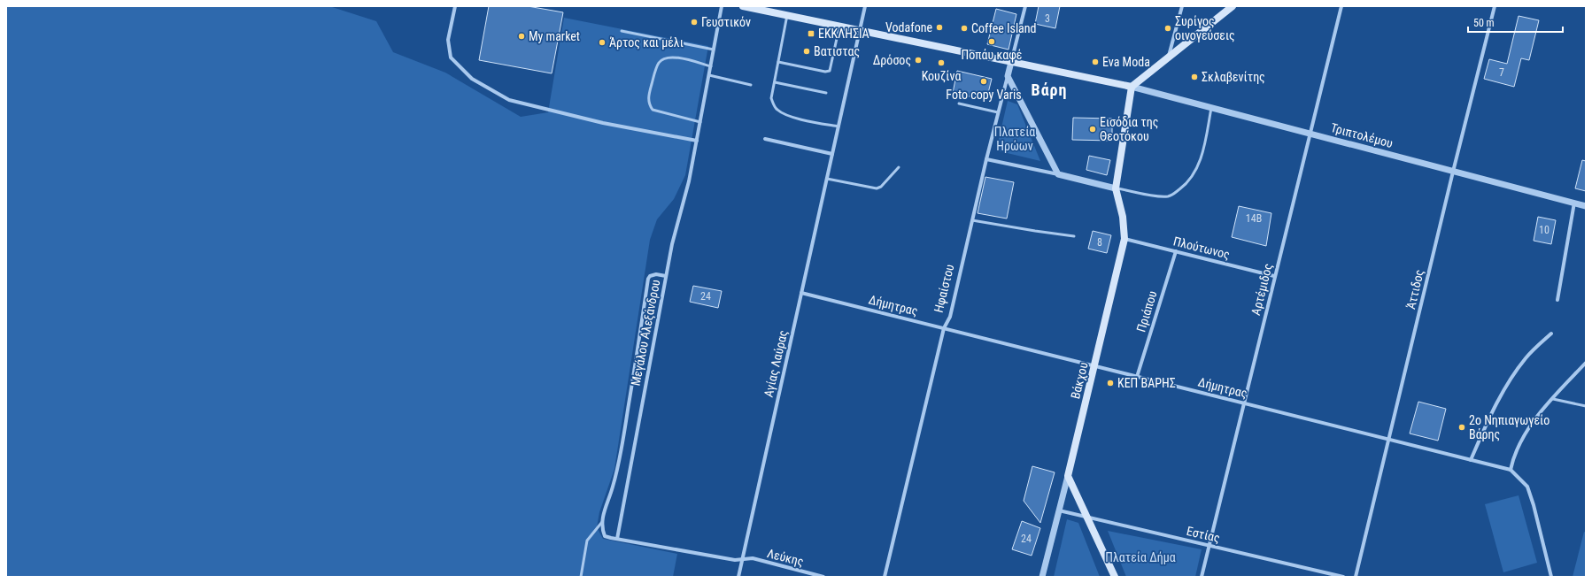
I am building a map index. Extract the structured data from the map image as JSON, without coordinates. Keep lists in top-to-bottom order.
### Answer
{
  "streets": {
    "main road": ["Βάκχου"],
    "street": [
      "Τριπτολέμου",
      "Πλούτωνος",
      "Ηφαίστου",
      "Αρτέμιδος",
      "Άττιδος",
      "Δήμητρας",
      "Πριάπου",
      "Μεγάλου Αλεξάνδρου",
      "Αγίας Λαύρας",
      "Εστίας",
      "Λεύκης"
    ]
  },
  "crossings": [
    ["Τριπτολέμου", "Αρτέμιδος"],
    ["Τριπτολέμου", "Άττιδος"],
    ["Πλούτωνος", "Αρτέμιδος"],
    ["Πλούτωνος", "Πριάπου"],
    ["Πλούτωνος", "Βάκχου"],
    ["Ηφαίστου", "Δήμητρας"],
    ["Αρτέμιδος", "Δήμητρας"],
    ["Αρτέμιδος", "Εστίας"],
    ["Άττιδος", "Δήμητρας"],
    ["Δήμητρας", "Πριάπου"],
    ["Δήμητρας", "Αγίας Λαύρας"],
    ["Δήμητρας", "Βάκχου"],
    ["Αγίας Λαύρας", "Λεύκης"],
    ["Βάκχου", "Εστίας"]
  ],
  "districts": ["Βάρη"],
  "parks": ["Πλατεία Ηρώων", "Πλατεία Δήμα"],
  "places": {
    "other": [
      "Γευστικόν",
      "Vodafone",
      "Coffee Island",
      "Συρίγος οινογεύσεις",
      "My market",
      "Ποπάυ καφέ",
      "Άρτος και μέλι",
      "Βατιστας",
      "Δρόσος",
      "Eva Moda",
      "Κουζίνα",
      "Σκλαβενίτης",
      "Foto copy Varis",
      "Εισόδια της Θεοτόκου",
      "ΚΕΠ ΒΑΡΗΣ",
      "2ο Νηπιαγωγείο Βάρης"
    ],
    "transit": ["ΕΚΚΛΗΣΙΑ"]
  },
  "house_numbers": [
    "3",
    "7",
    "14B",
    "10",
    "8",
    "24",
    "24"
  ],
  "scale_bar": "50 m"
}
